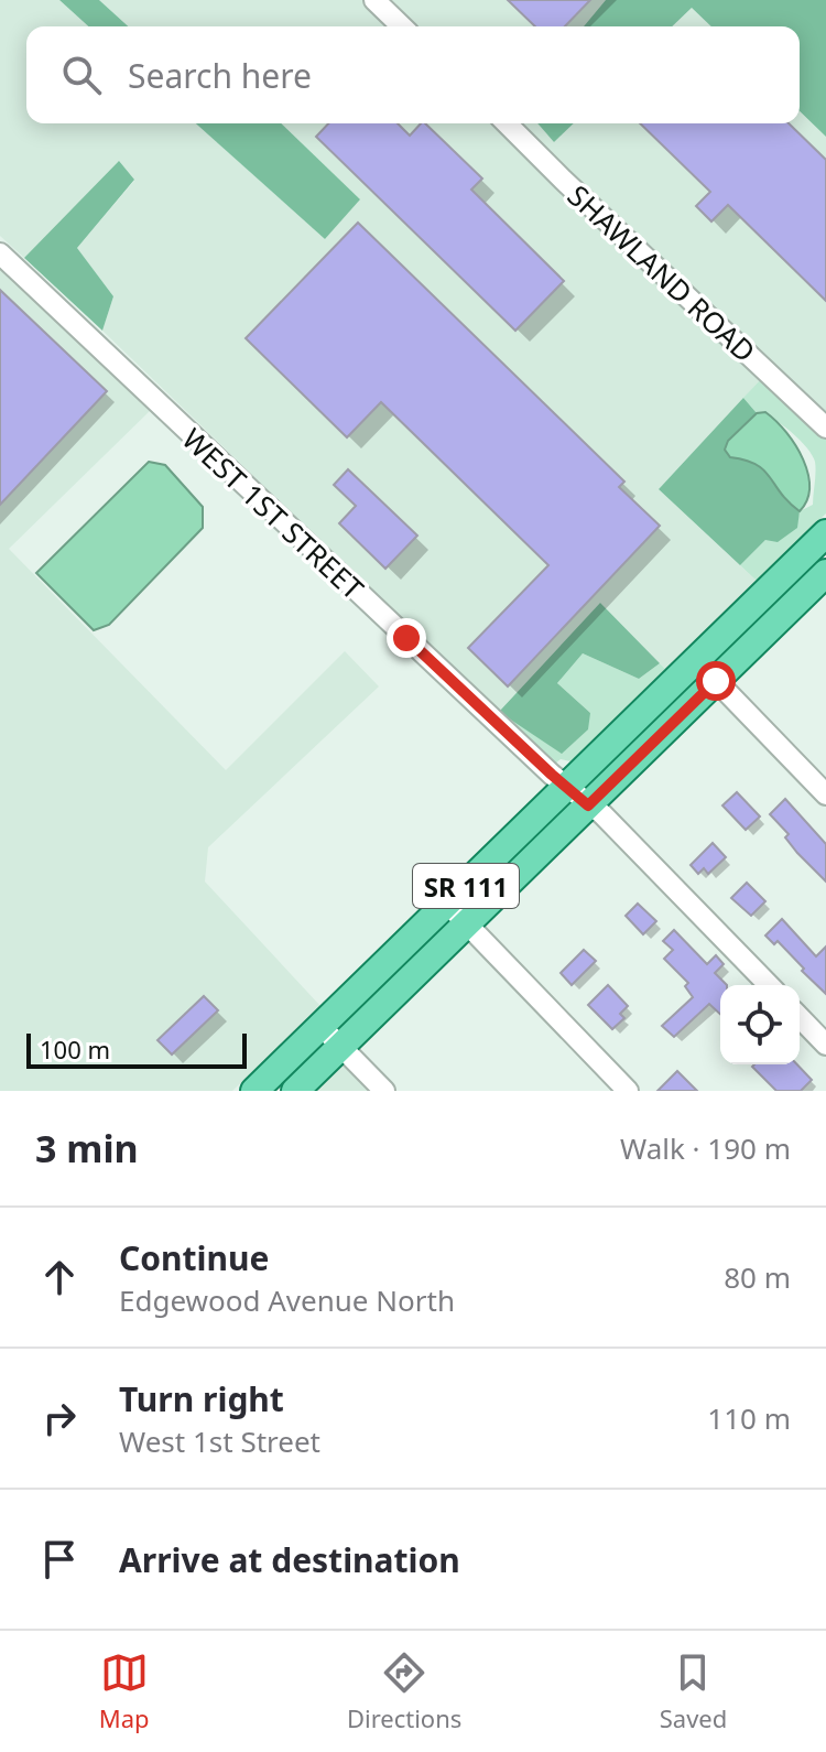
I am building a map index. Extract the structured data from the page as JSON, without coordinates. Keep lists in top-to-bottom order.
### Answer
{
  "streets": {
    "main road": ["SR 111"],
    "street": ["SHAWLAND ROAD", "WEST 1ST STREET"]
  },
  "crossings": [
    ["WEST 1ST STREET", "SR 111"]
  ],
  "scale_bar": "100 m",
  "page": {
    "search": "Search here",
    "scale": "100 m",
    "heading": ["3 min", "Walk · 190 m"],
    "list": [
      ["Continue", "Edgewood Avenue North", "80 m"],
      ["Turn right", "West 1st Street", "110 m"],
      "Arrive at destination"
    ],
    "nav": ["Map", "Directions", "Saved"]
  }
}
